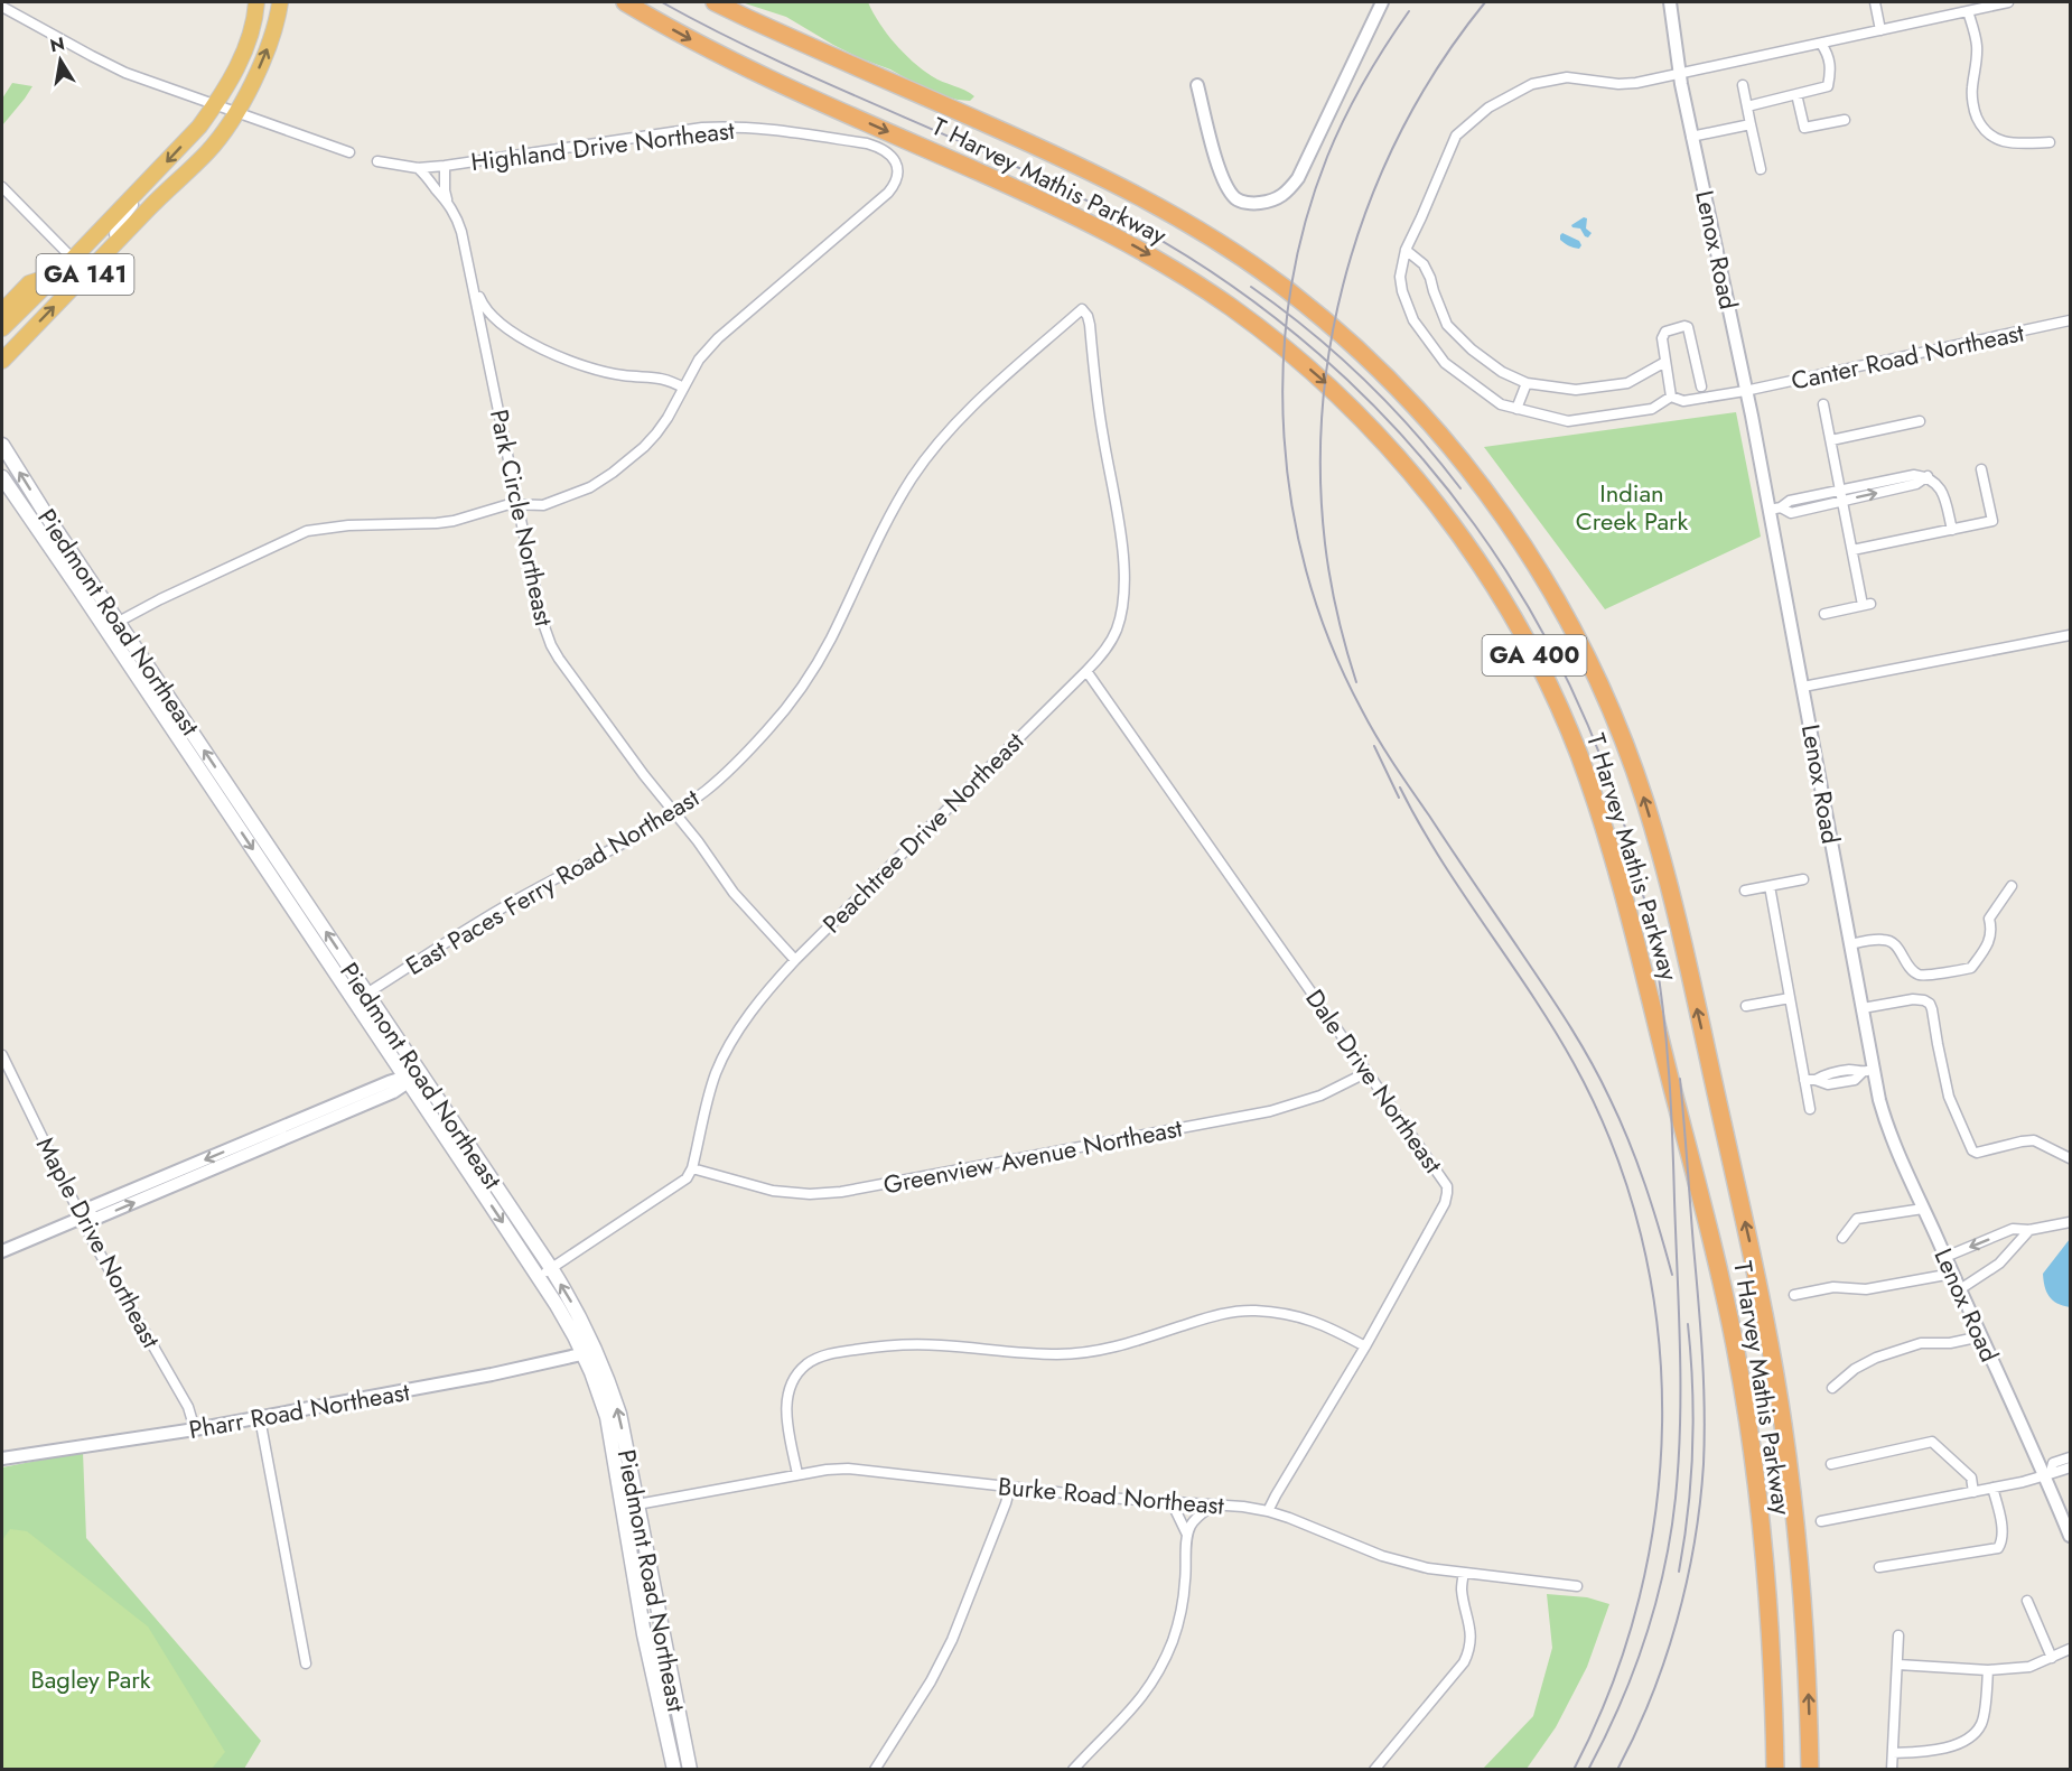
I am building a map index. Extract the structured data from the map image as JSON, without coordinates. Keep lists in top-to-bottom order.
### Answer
{
  "streets": {
    "highway": ["T Harvey Mathis Parkway", "GA 141", "GA 400"],
    "main road": ["Piedmont Road Northeast"],
    "street": [
      "Highland Drive Northeast",
      "Lenox Road",
      "Canter Road Northeast",
      "Park Circle Northeast",
      "Peachtree Drive Northeast",
      "East Paces Ferry Road Northeast",
      "Dale Drive Northeast",
      "Greenview Avenue Northeast",
      "Maple Drive Northeast",
      "Pharr Road Northeast",
      "Burke Road Northeast"
    ]
  },
  "crossings": [
    ["Highland Drive Northeast", "Park Circle Northeast"],
    ["Lenox Road", "Canter Road Northeast"],
    ["Park Circle Northeast", "Peachtree Drive Northeast"],
    ["Park Circle Northeast", "East Paces Ferry Road Northeast"],
    ["Piedmont Road Northeast", "East Paces Ferry Road Northeast"],
    ["Piedmont Road Northeast", "Pharr Road Northeast"],
    ["Piedmont Road Northeast", "Burke Road Northeast"],
    ["Peachtree Drive Northeast", "East Paces Ferry Road Northeast"],
    ["Peachtree Drive Northeast", "Dale Drive Northeast"],
    ["Peachtree Drive Northeast", "Greenview Avenue Northeast"],
    ["Dale Drive Northeast", "Greenview Avenue Northeast"],
    ["Dale Drive Northeast", "Burke Road Northeast"],
    ["Maple Drive Northeast", "Pharr Road Northeast"]
  ],
  "parks": ["Indian Creek Park", "Bagley Park"],
  "north": "top"
}
